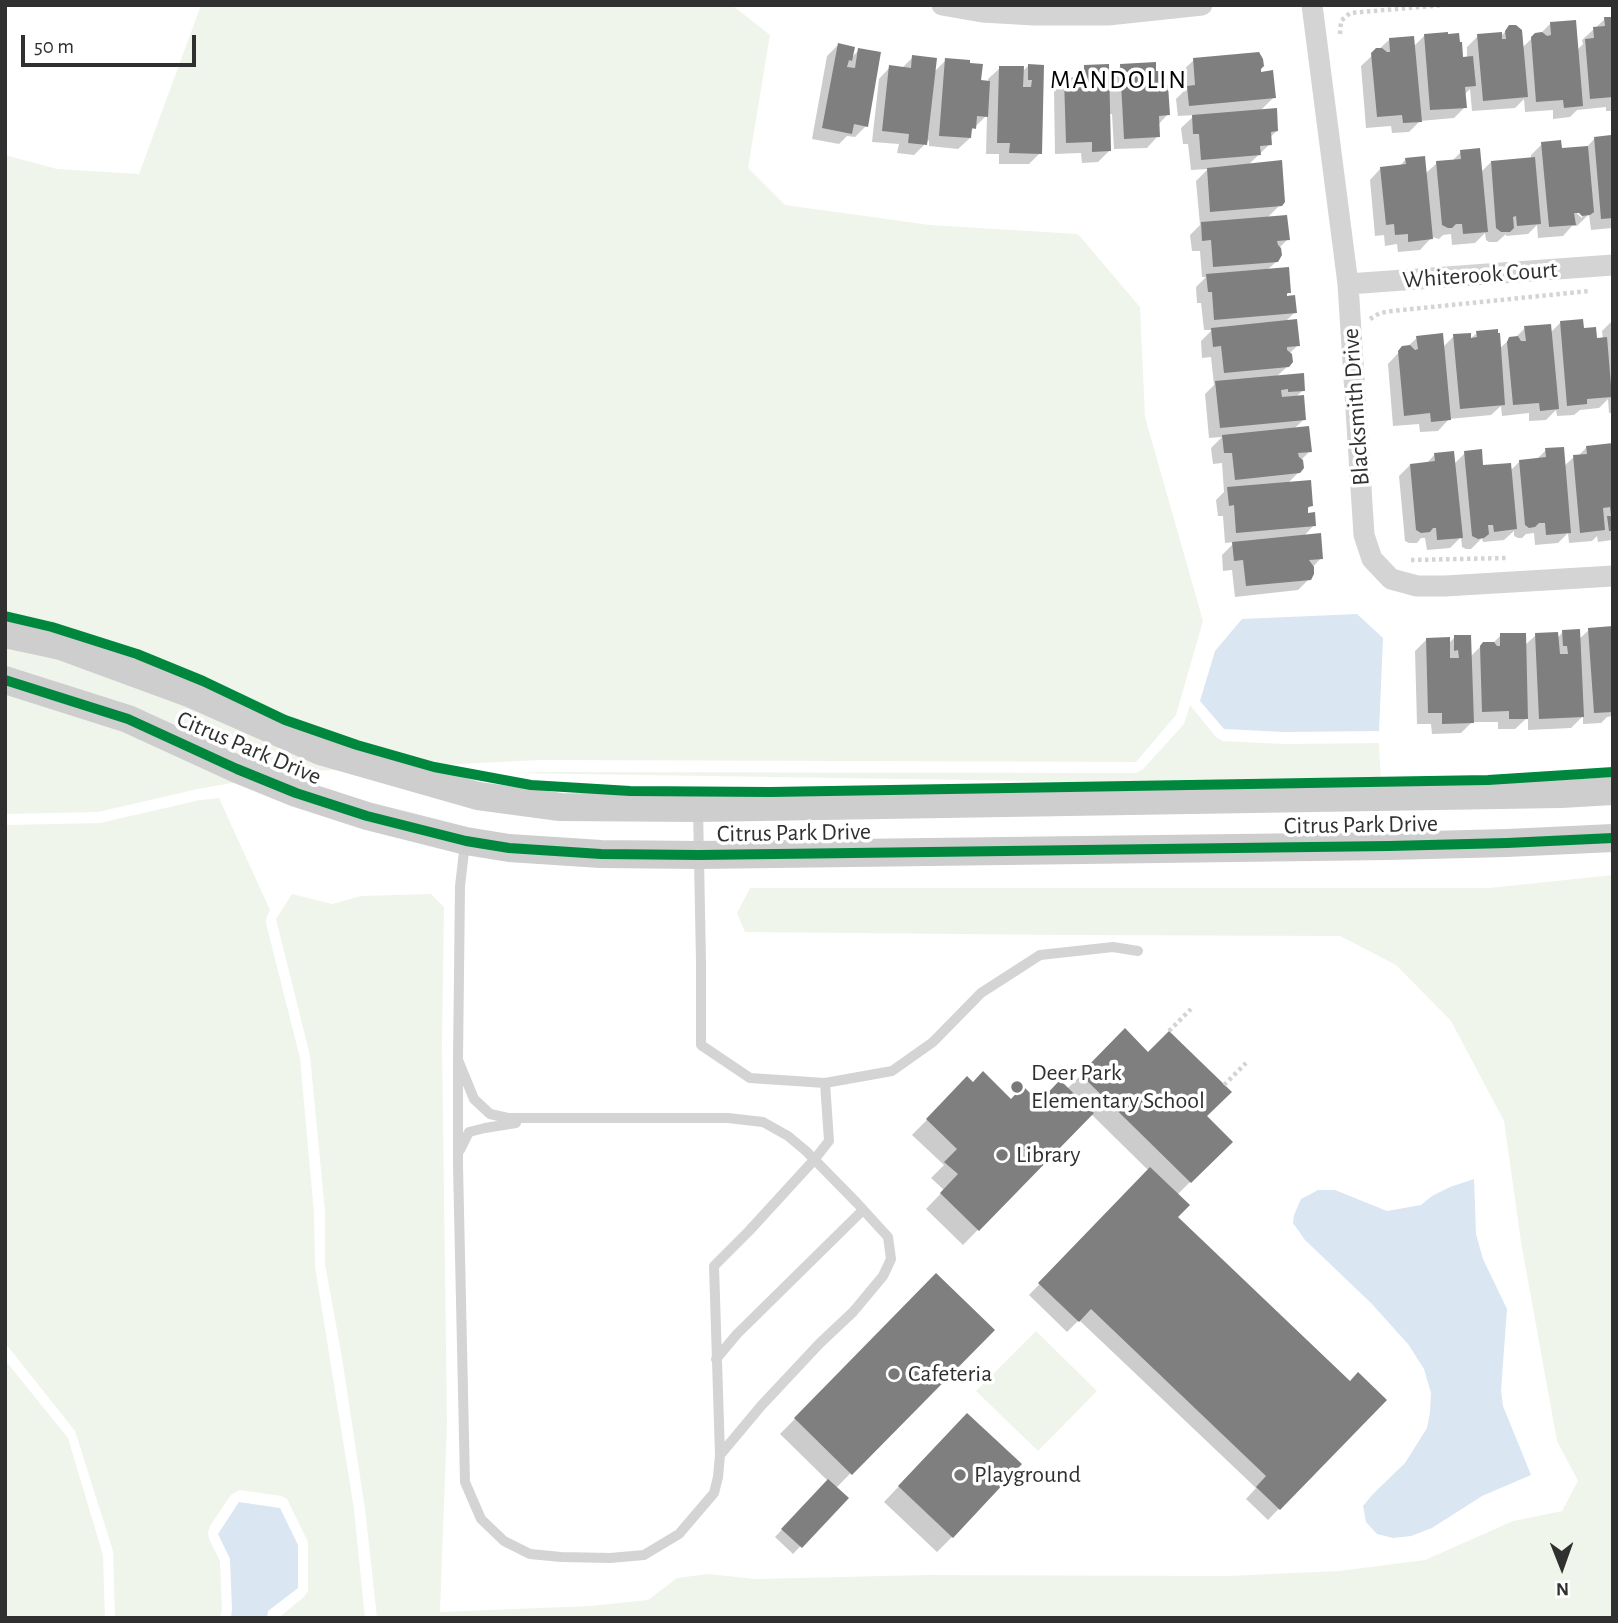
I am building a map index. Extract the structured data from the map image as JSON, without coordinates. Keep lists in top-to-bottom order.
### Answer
{
  "streets": {
    "street": ["Whiterook Court", "Blacksmith Drive", "Citrus Park Drive"]
  },
  "crossings": [
    ["Whiterook Court", "Blacksmith Drive"]
  ],
  "districts": ["MANDOLIN"],
  "places": [
    "Deer Park Elementary School",
    "Library",
    "Cafeteria",
    "Playground"
  ],
  "scale_bar": "50 m",
  "north": "bottom"
}
